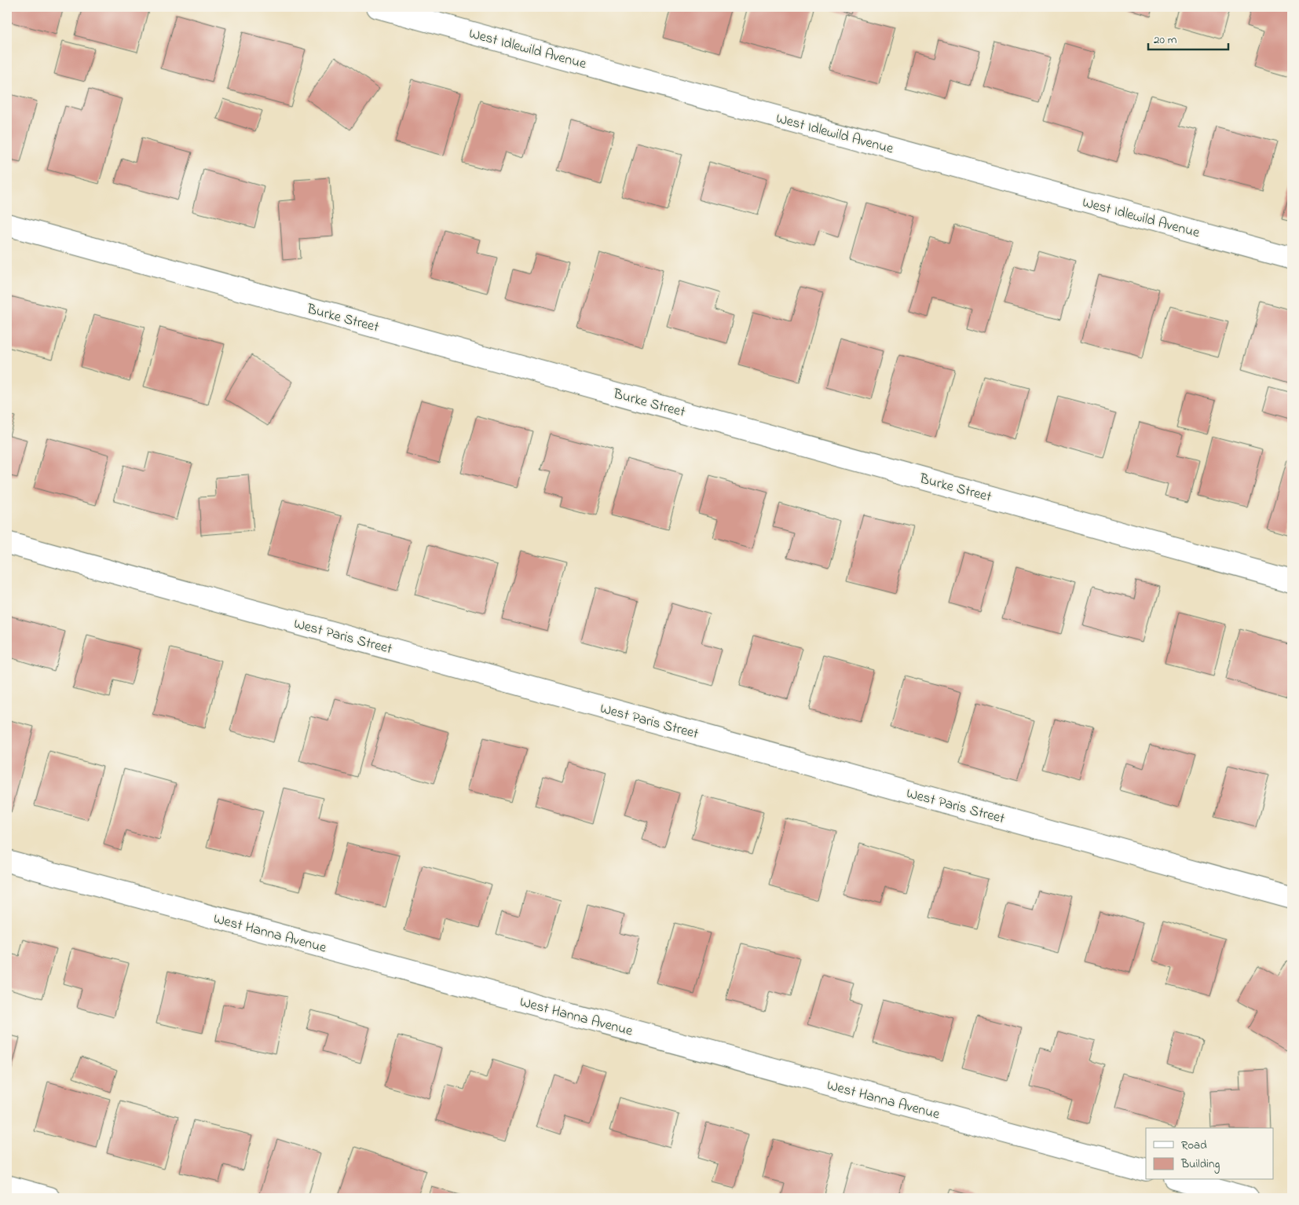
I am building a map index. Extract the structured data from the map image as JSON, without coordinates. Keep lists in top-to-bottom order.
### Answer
{
  "streets": {
    "street": [
      "West Idlewild Avenue",
      "Burke Street",
      "West Paris Street",
      "West Hanna Avenue"
    ]
  },
  "legend": ["Road", "Building"],
  "scale_bar": "20 m"
}
